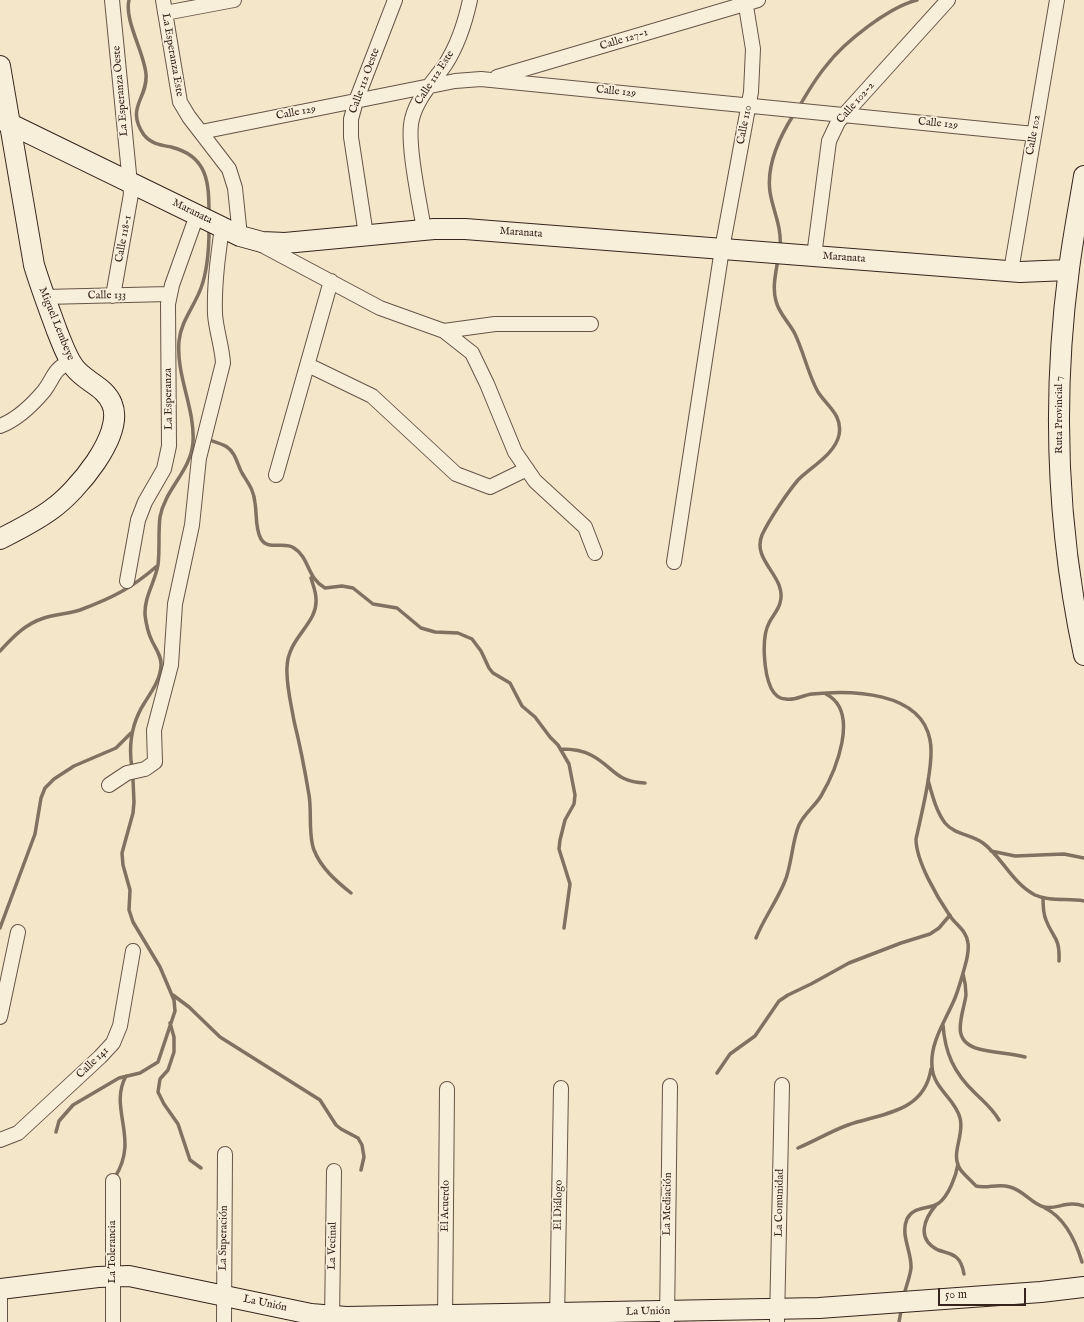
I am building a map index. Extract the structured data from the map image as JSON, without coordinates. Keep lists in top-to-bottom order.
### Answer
{
  "streets": {
    "street": [
      "Calle 127-1",
      "La Esperanza Este",
      "Calle 112 Este",
      "Calle 112 Oeste",
      "La Esperanza Oeste",
      "Calle 129",
      "Calle 102-2",
      "Calle 110",
      "Calle 102",
      "Maranata",
      "Calle 118-1",
      "Calle 133",
      "Miguel Lembeye",
      "La Esperanza",
      "Ruta Provincial 7",
      "Calle 141",
      "La Comunidad",
      "La Mediación",
      "El Diálogo",
      "El Acuerdo",
      "La Superación",
      "La Vecinal",
      "La Tolerancia",
      "La Unión"
    ]
  },
  "crossings": [
    ["Calle 127-1", "Calle 129"],
    ["Calle 127-1", "Calle 110"],
    ["La Esperanza Este", "Calle 129"],
    ["La Esperanza Este", "Maranata"],
    ["Calle 112 Este", "Calle 129"],
    ["Calle 112 Este", "Maranata"],
    ["Calle 112 Oeste", "Calle 129"],
    ["Calle 112 Oeste", "Maranata"],
    ["La Esperanza Oeste", "Maranata"],
    ["La Esperanza Oeste", "Calle 118-1"],
    ["Calle 129", "Calle 102-2"],
    ["Calle 129", "Calle 110"],
    ["Calle 129", "Calle 102"],
    ["Calle 102-2", "Maranata"],
    ["Calle 110", "Maranata"],
    ["Calle 102", "Maranata"],
    ["Maranata", "Calle 118-1"],
    ["Maranata", "Miguel Lembeye"],
    ["Maranata", "La Esperanza"],
    ["Maranata", "Ruta Provincial 7"],
    ["Calle 118-1", "Calle 133"],
    ["Calle 133", "Miguel Lembeye"],
    ["Calle 133", "La Esperanza"],
    ["La Comunidad", "La Unión"],
    ["La Mediación", "La Unión"],
    ["El Diálogo", "La Unión"],
    ["El Acuerdo", "La Unión"],
    ["La Superación", "La Unión"],
    ["La Vecinal", "La Unión"],
    ["La Tolerancia", "La Unión"]
  ],
  "scale_bar": "50 m"
}
